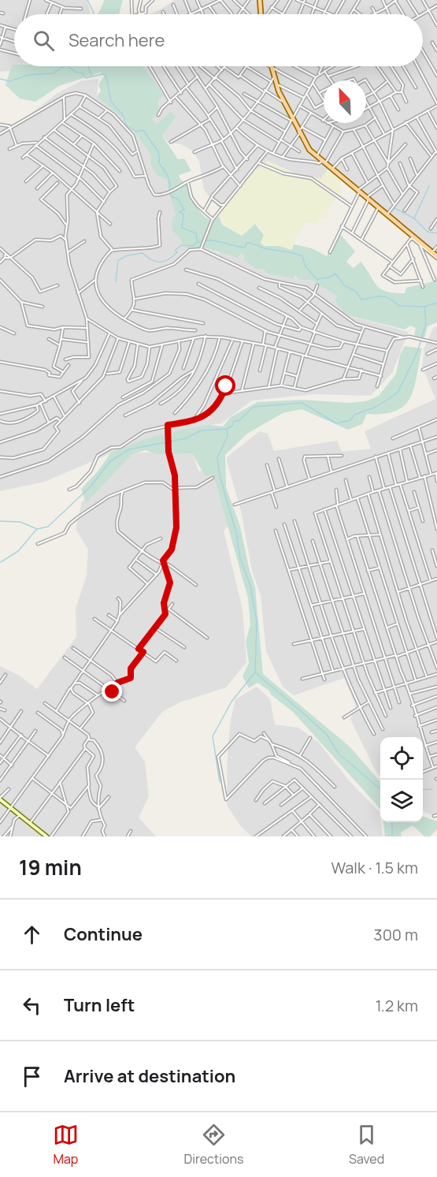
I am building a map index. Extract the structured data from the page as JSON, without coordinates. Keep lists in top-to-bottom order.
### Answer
{
  "north": "top left",
  "page": {
    "search": "Search here",
    "heading": ["19 min", "Walk · 1.5 km"],
    "list": [
      ["Continue", "300 m"],
      ["Turn left", "1.2 km"],
      "Arrive at destination"
    ],
    "nav": ["Map", "Directions", "Saved"]
  }
}
